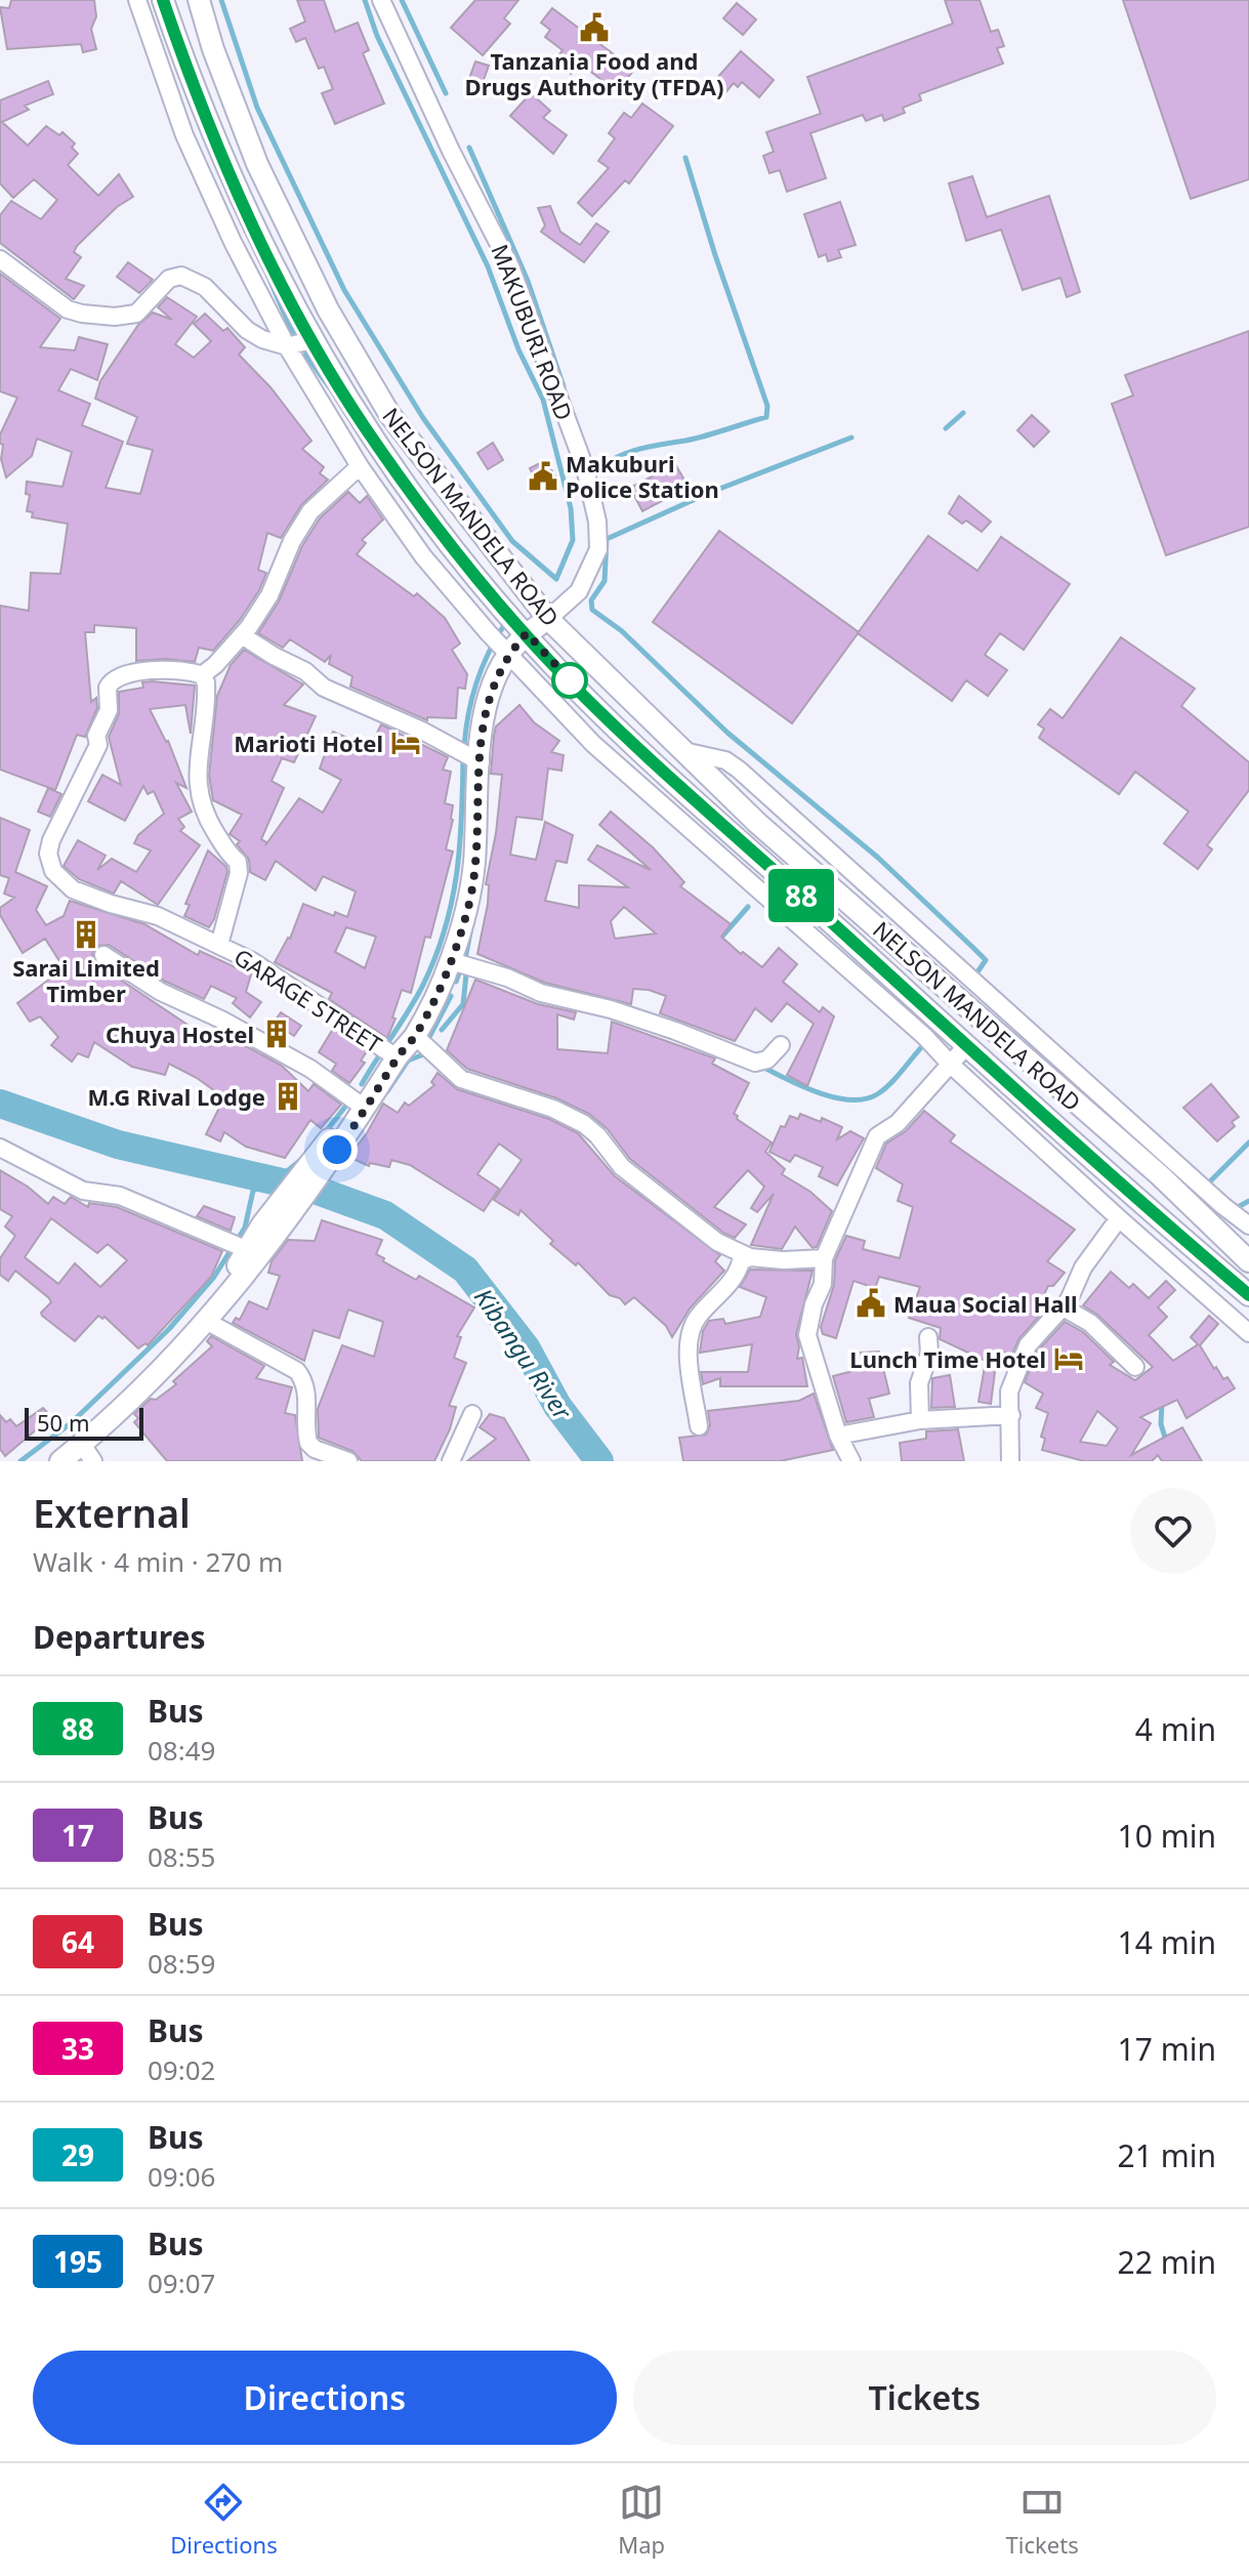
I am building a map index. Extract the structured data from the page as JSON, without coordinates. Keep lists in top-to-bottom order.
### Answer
{
  "streets": {
    "main road": ["NELSON MANDELA ROAD"],
    "street": ["MAKUBURI ROAD", "GARAGE STREET"]
  },
  "crossings": [
    ["MAKUBURI ROAD", "NELSON MANDELA ROAD"]
  ],
  "water": ["Kibangu River"],
  "places": {
    "public building": ["Tanzania Food and Drugs Authority (TFDA)", "Makuburi Police Station", "Maua Social Hall"],
    "hotel": ["Marioti Hotel", "Lunch Time Hotel"],
    "building": ["Sarai Limited Timber", "Chuya Hostel", "M.G Rival Lodge"]
  },
  "lines": ["bus line 88"],
  "scale_bar": "50 m",
  "page": {
    "on_map": "88",
    "scale": "50 m",
    "heading": [
      ["External", "Walk · 4 min · 270 m"],
      "Departures"
    ],
    "list": [
      {
        "mark": "88",
        "name": "Bus",
        "note": "08:49",
        "value": "4 min"
      },
      {
        "mark": "17",
        "name": "Bus",
        "note": "08:55",
        "value": "10 min"
      },
      {
        "mark": "64",
        "name": "Bus",
        "note": "08:59",
        "value": "14 min"
      },
      {
        "mark": "33",
        "name": "Bus",
        "note": "09:02",
        "value": "17 min"
      },
      {
        "mark": "29",
        "name": "Bus",
        "note": "09:06",
        "value": "21 min"
      },
      {
        "mark": "195",
        "name": "Bus",
        "note": "09:07",
        "value": "22 min"
      }
    ],
    "buttons": ["Directions", "Tickets"],
    "tabs": ["Directions", "Map", "Tickets"]
  }
}
